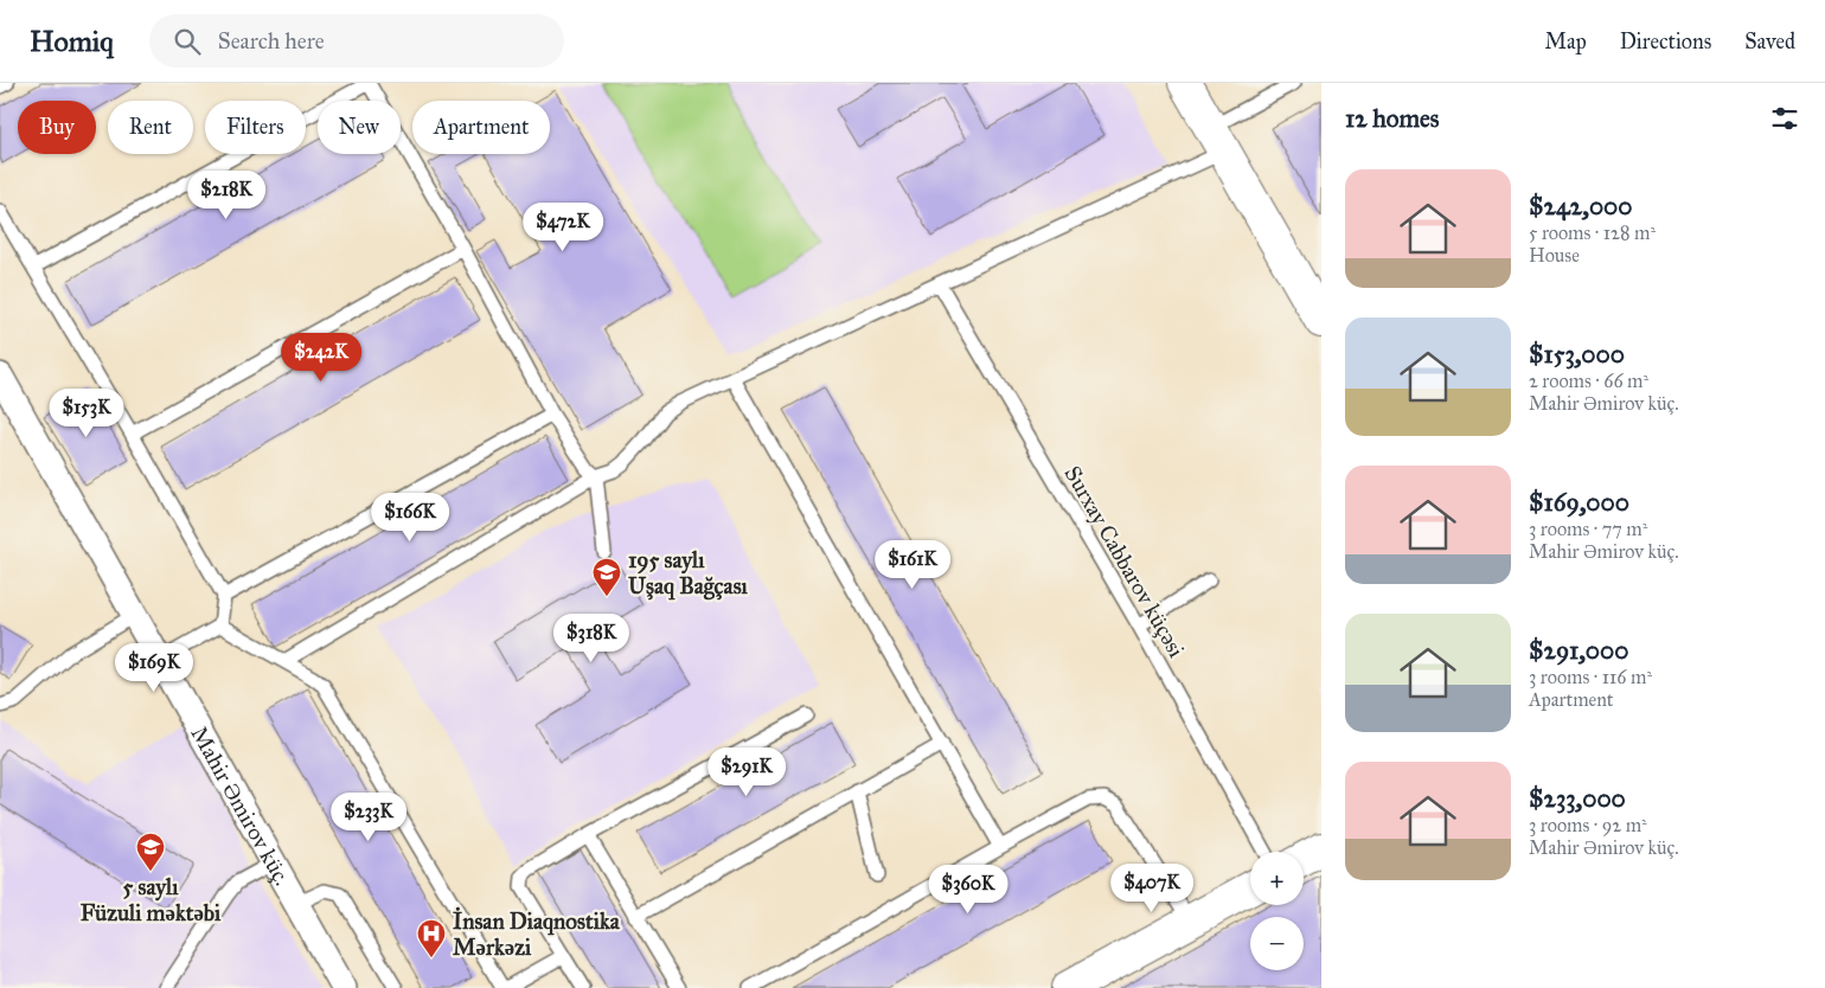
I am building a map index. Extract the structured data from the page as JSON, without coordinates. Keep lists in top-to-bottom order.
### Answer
{
  "streets": {
    "street": ["Mahir Əmirov küç."],
    "lane": ["Surxay Cabbarov küçəsi"]
  },
  "places": {
    "school or university": ["195 saylı Uşaq Bağçası", "5 saylı Füzuli məktəbi"],
    "hospital": ["İnsan Diaqnostika Mərkəzi"]
  },
  "page": {
    "header": "Homiq",
    "search": "Search here",
    "nav": ["Map", "Directions", "Saved"],
    "heading": "12 homes",
    "chip": [
      "Buy",
      "Rent",
      "Filters",
      "New",
      "Apartment"
    ],
    "list": [
      {
        "name": "$242,000",
        "note": "5 rooms · 128 m² · House"
      },
      {
        "name": "$153,000",
        "note": "2 rooms · 66 m² · Mahir Əmirov küç."
      },
      {
        "name": "$169,000",
        "note": "3 rooms · 77 m² · Mahir Əmirov küç."
      },
      {
        "name": "$291,000",
        "note": "3 rooms · 116 m² · Apartment"
      },
      {
        "name": "$233,000",
        "note": "3 rooms · 92 m² · Mahir Əmirov küç."
      }
    ],
    "price": [
      "$218K",
      "$472K",
      "$242K",
      "$153K",
      "$166K",
      "$161K",
      "$318K",
      "$169K",
      "$291K",
      "$233K",
      "$407K",
      "$360K"
    ],
    "map_buttons": ["+", "−"]
  }
}
